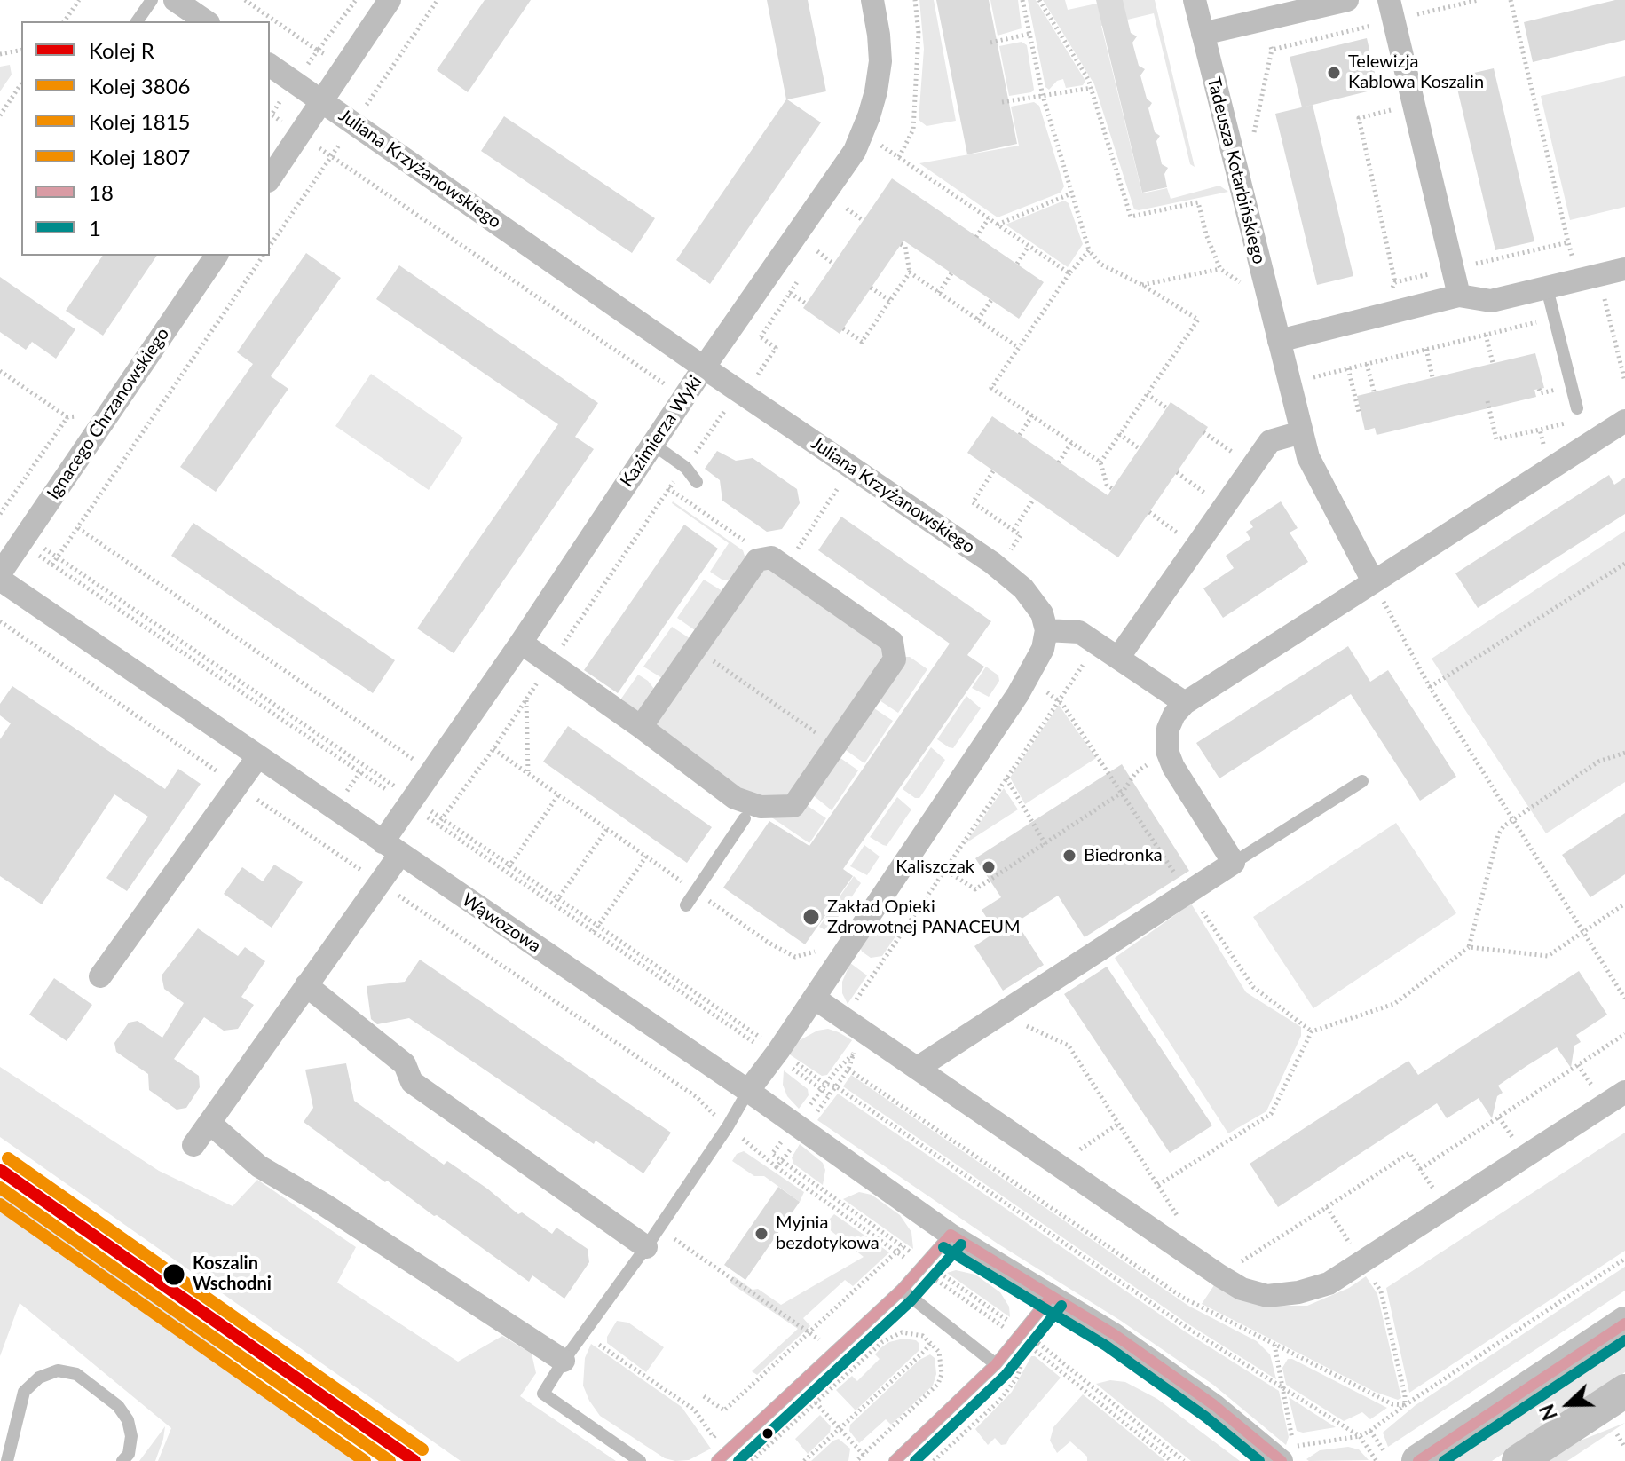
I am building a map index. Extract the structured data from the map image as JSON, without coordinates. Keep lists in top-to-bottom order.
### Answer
{
  "streets": {
    "street": [
      "Juliana Krzyżanowskiego",
      "Tadeusza Kotarbińskiego",
      "Ignacego Chrzanowskiego",
      "Kazimierza Wyki",
      "Wąwozowa"
    ]
  },
  "crossings": [
    ["Juliana Krzyżanowskiego", "Kazimierza Wyki"],
    ["Kazimierza Wyki", "Wąwozowa"]
  ],
  "places": [
    "Telewizja Kablowa Koszalin",
    "Biedronka",
    "Kaliszczak",
    "Zakład Opieki Zdrowotnej PANACEUM",
    "Myjnia bezdotykowa",
    "Koszalin Wschodni"
  ],
  "lines": [
    "rail line 1815",
    "rail line R",
    "rail line 3806",
    "rail line 1807",
    "transit line 18",
    "transit line 1"
  ],
  "legend": [
    "Kolej R",
    "Kolej 3806",
    "Kolej 1815",
    "Kolej 1807",
    "18",
    "1"
  ],
  "north": "left"
}
